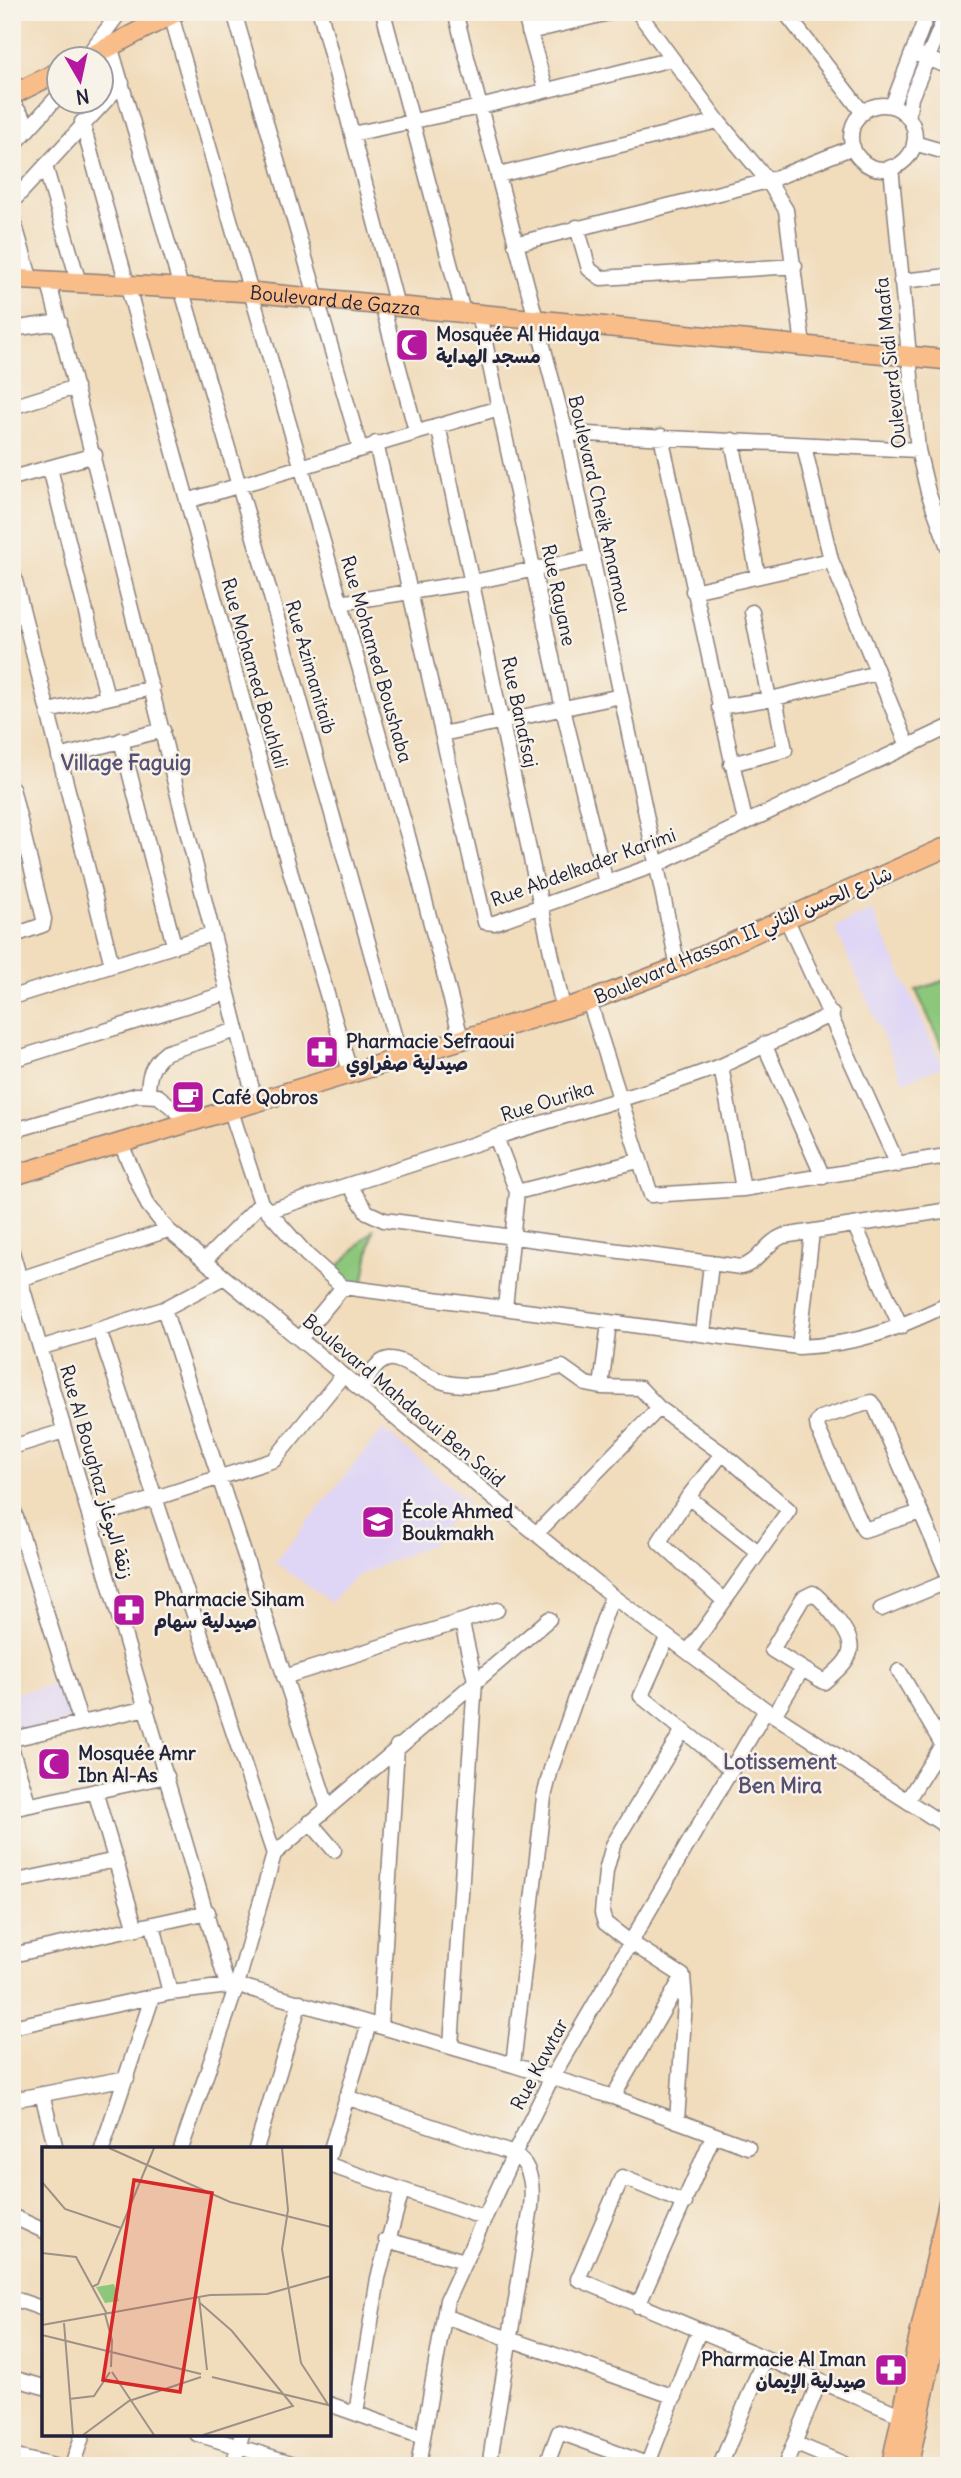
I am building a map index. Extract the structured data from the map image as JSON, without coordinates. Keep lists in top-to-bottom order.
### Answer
{
  "streets": {
    "main road": ["Boulevard de Gazza", "Boulevard Hassan II شارع الحسن الثاني"],
    "street": [
      "Oulevard Sidi Maafa",
      "Boulevard Cheik Amamou",
      "Rue Rayane",
      "Rue Mohamed Boushaba",
      "Rue Azimanitaib",
      "Rue Mohamed Bouhlali",
      "Rue Banafsaj",
      "Rue Abdelkader Karimi",
      "Rue Ourika",
      "Boulevard Mahdaoui Ben Said",
      "Rue Al Boughaz زنقة البوغاز",
      "Rue Kawtar"
    ]
  },
  "crossings": [
    ["Boulevard de Gazza", "Oulevard Sidi Maafa"],
    ["Boulevard de Gazza", "Boulevard Cheik Amamou"],
    ["Boulevard de Gazza", "Rue Rayane"],
    ["Boulevard de Gazza", "Rue Mohamed Boushaba"],
    ["Boulevard de Gazza", "Rue Azimanitaib"],
    ["Boulevard de Gazza", "Rue Mohamed Bouhlali"],
    ["Boulevard Cheik Amamou", "Rue Abdelkader Karimi"],
    ["Boulevard Cheik Amamou", "Boulevard Hassan II شارع الحسن الثاني"],
    ["Rue Rayane", "Rue Abdelkader Karimi"],
    ["Rue Mohamed Boushaba", "Boulevard Hassan II شارع الحسن الثاني"],
    ["Rue Azimanitaib", "Boulevard Hassan II شارع الحسن الثاني"],
    ["Rue Mohamed Bouhlali", "Boulevard Hassan II شارع الحسن الثاني"],
    ["Rue Banafsaj", "Rue Abdelkader Karimi"],
    ["Rue Banafsaj", "Boulevard Hassan II شارع الحسن الثاني"],
    ["Boulevard Hassan II شارع الحسن الثاني", "Boulevard Mahdaoui Ben Said"],
    ["Rue Ourika", "Boulevard Mahdaoui Ben Said"],
    ["Boulevard Mahdaoui Ben Said", "Rue Kawtar"]
  ],
  "districts": ["Village Faguig", "Lotissement Ben Mira"],
  "places": {
    "mosque": ["Mosquée Al Hidaya مسجد الهداية", "Mosquée Amr Ibn Al-As"],
    "pharmacy": ["Pharmacie Sefraoui صيدلية صفراوي", "Pharmacie Siham صيدلية سهام", "Pharmacie Al Iman صيدلية الإيمان"],
    "cafe": ["Café Qobros"],
    "school or university": ["École Ahmed Boukmakh"]
  },
  "north": "bottom"
}
